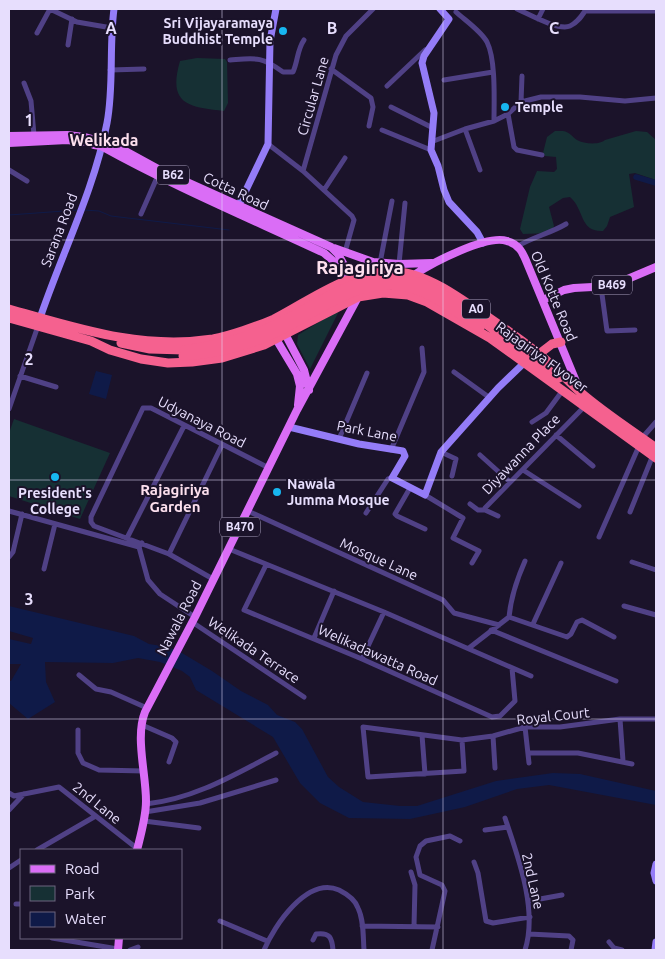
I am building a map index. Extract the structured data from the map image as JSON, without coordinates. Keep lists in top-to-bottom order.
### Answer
{
  "streets": {
    "highway": ["A0", "Rajagiriya Flyover"],
    "main road": [
      "B62",
      "Cotta Road",
      "B469",
      "Old Kotte Road",
      "B470",
      "Nawala Road"
    ],
    "street": [
      "Circular Lane",
      "Sarana Road",
      "Udyanaya Road",
      "Park Lane",
      "Diyawanna Place",
      "Mosque Lane",
      "Welikada Terrace",
      "Welikadawatta Road",
      "Royal Court",
      "2nd Lane"
    ]
  },
  "crossings": [
    ["Cotta Road", "Sarana Road"],
    ["Cotta Road", "Old Kotte Road"],
    ["Cotta Road", "A0"],
    ["Sarana Road", "A0"],
    ["B469", "Old Kotte Road"],
    ["Old Kotte Road", "A0"],
    ["Old Kotte Road", "Rajagiriya Flyover"],
    ["A0", "Rajagiriya Flyover"],
    ["A0", "Diyawanna Place"],
    ["A0", "Nawala Road"],
    ["Rajagiriya Flyover", "Diyawanna Place"],
    ["Udyanaya Road", "Nawala Road"],
    ["Udyanaya Road", "Welikada Terrace"],
    ["Park Lane", "Nawala Road"],
    ["Mosque Lane", "Nawala Road"],
    ["Nawala Road", "Welikada Terrace"]
  ],
  "districts": ["Welikada", "Rajagiriya", "Rajagiriya Garden"],
  "places": [
    "Sri Vijayaramaya Buddhist Temple",
    "Temple",
    "President's College",
    "Nawala Jumma Mosque"
  ],
  "legend": ["Road", "Park", "Water"],
  "grid": {
    "columns": ["A", "B", "C"],
    "rows": ["1", "2", "3"]
  }
}
